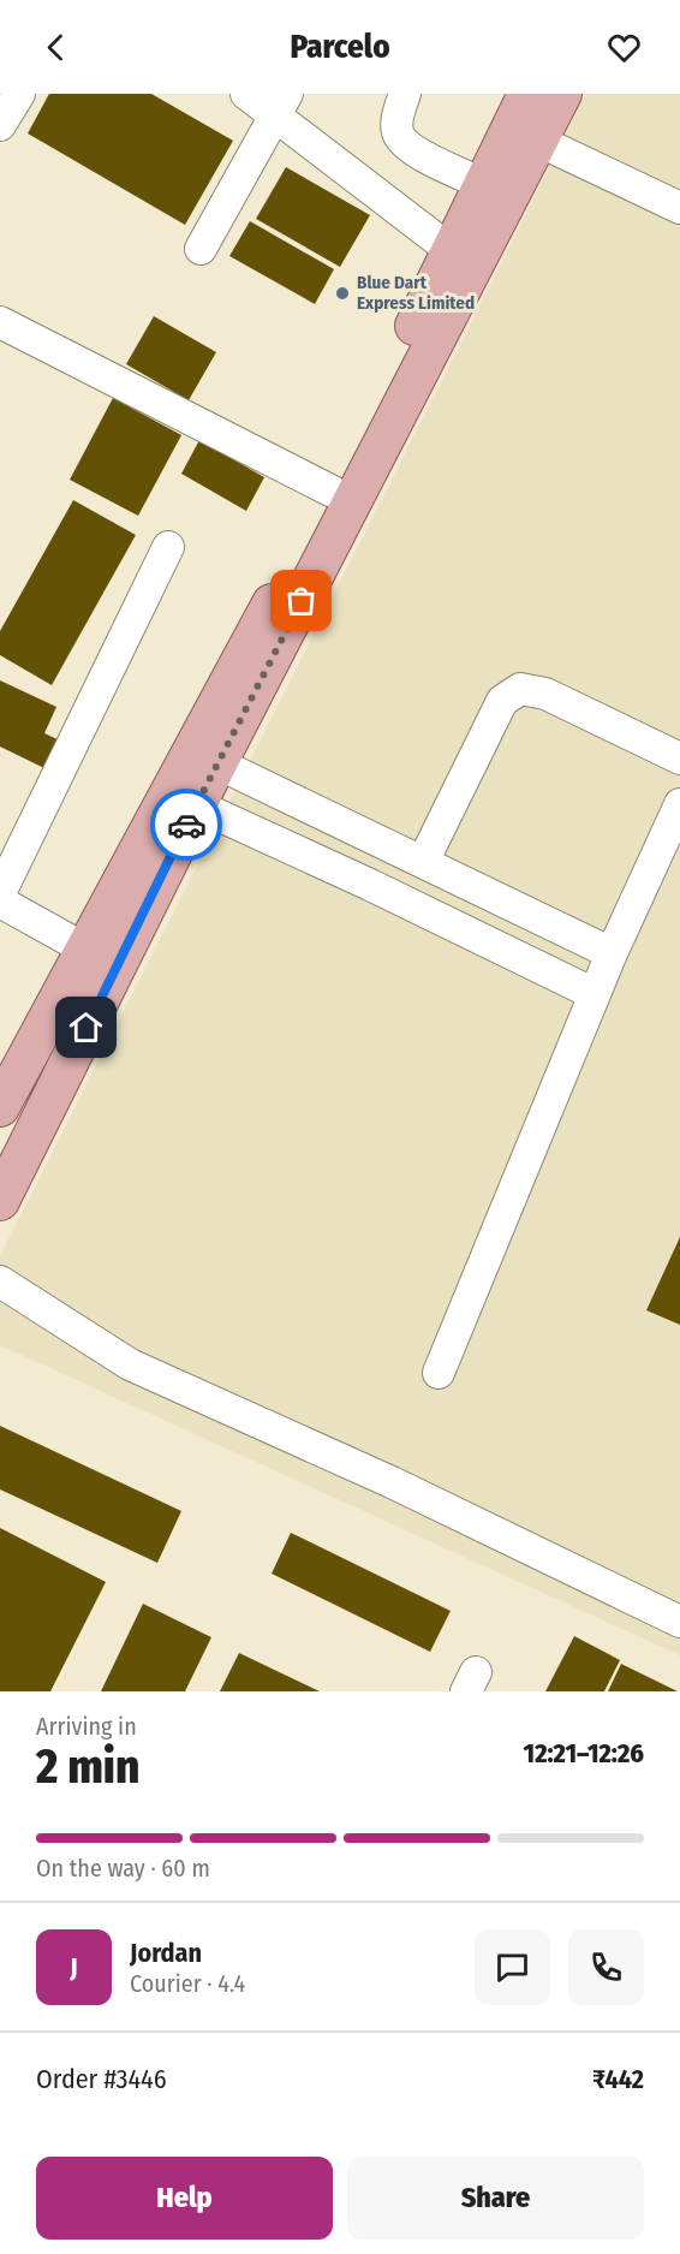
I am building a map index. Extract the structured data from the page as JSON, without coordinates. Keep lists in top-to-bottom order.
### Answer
{
  "places": ["Blue Dart Express Limited"],
  "page": {
    "header": "Parcelo",
    "heading": ["2 min", "Arriving in", "12:21–12:26"],
    "panel": [
      "Jordan",
      "Courier · 4.4",
      "Order #3446",
      "₹442"
    ],
    "bar": "On the way · 60 m",
    "round": "J",
    "buttons": ["Help", "Share"]
  }
}
